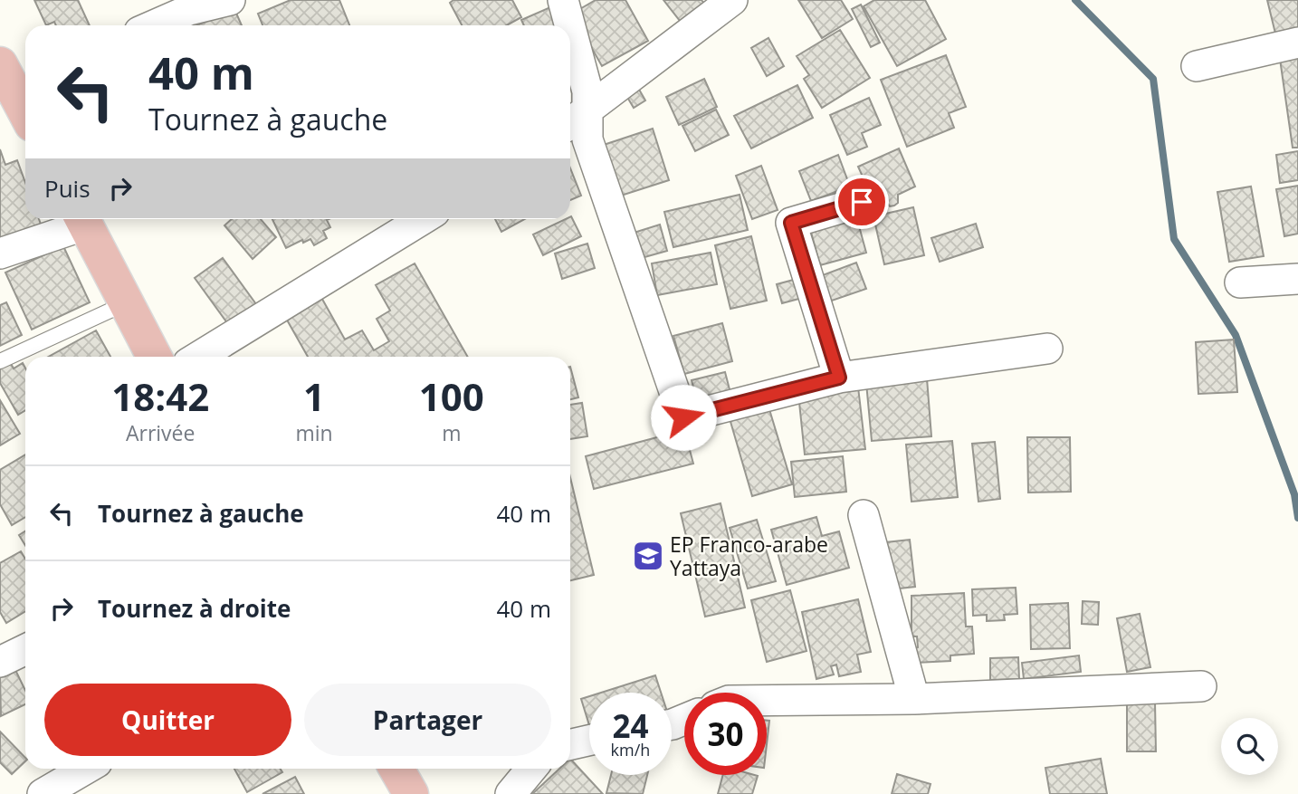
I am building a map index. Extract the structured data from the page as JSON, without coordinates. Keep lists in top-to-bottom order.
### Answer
{
  "places": {
    "school or university": ["EP Franco-arabe Yattaya"]
  },
  "page": {
    "turn": ["40 m", "Tournez à gauche"],
    "then": "Puis",
    "eta": [
      "18:42",
      "Arrivée",
      "1",
      "min",
      "100",
      "m"
    ],
    "list": [
      {
        "name": "Tournez à gauche",
        "value": "40 m"
      },
      {
        "name": "Tournez à droite",
        "value": "40 m"
      }
    ],
    "buttons": ["Quitter", "Partager"],
    "speed": "24 km/h",
    "limit": "30"
  }
}
